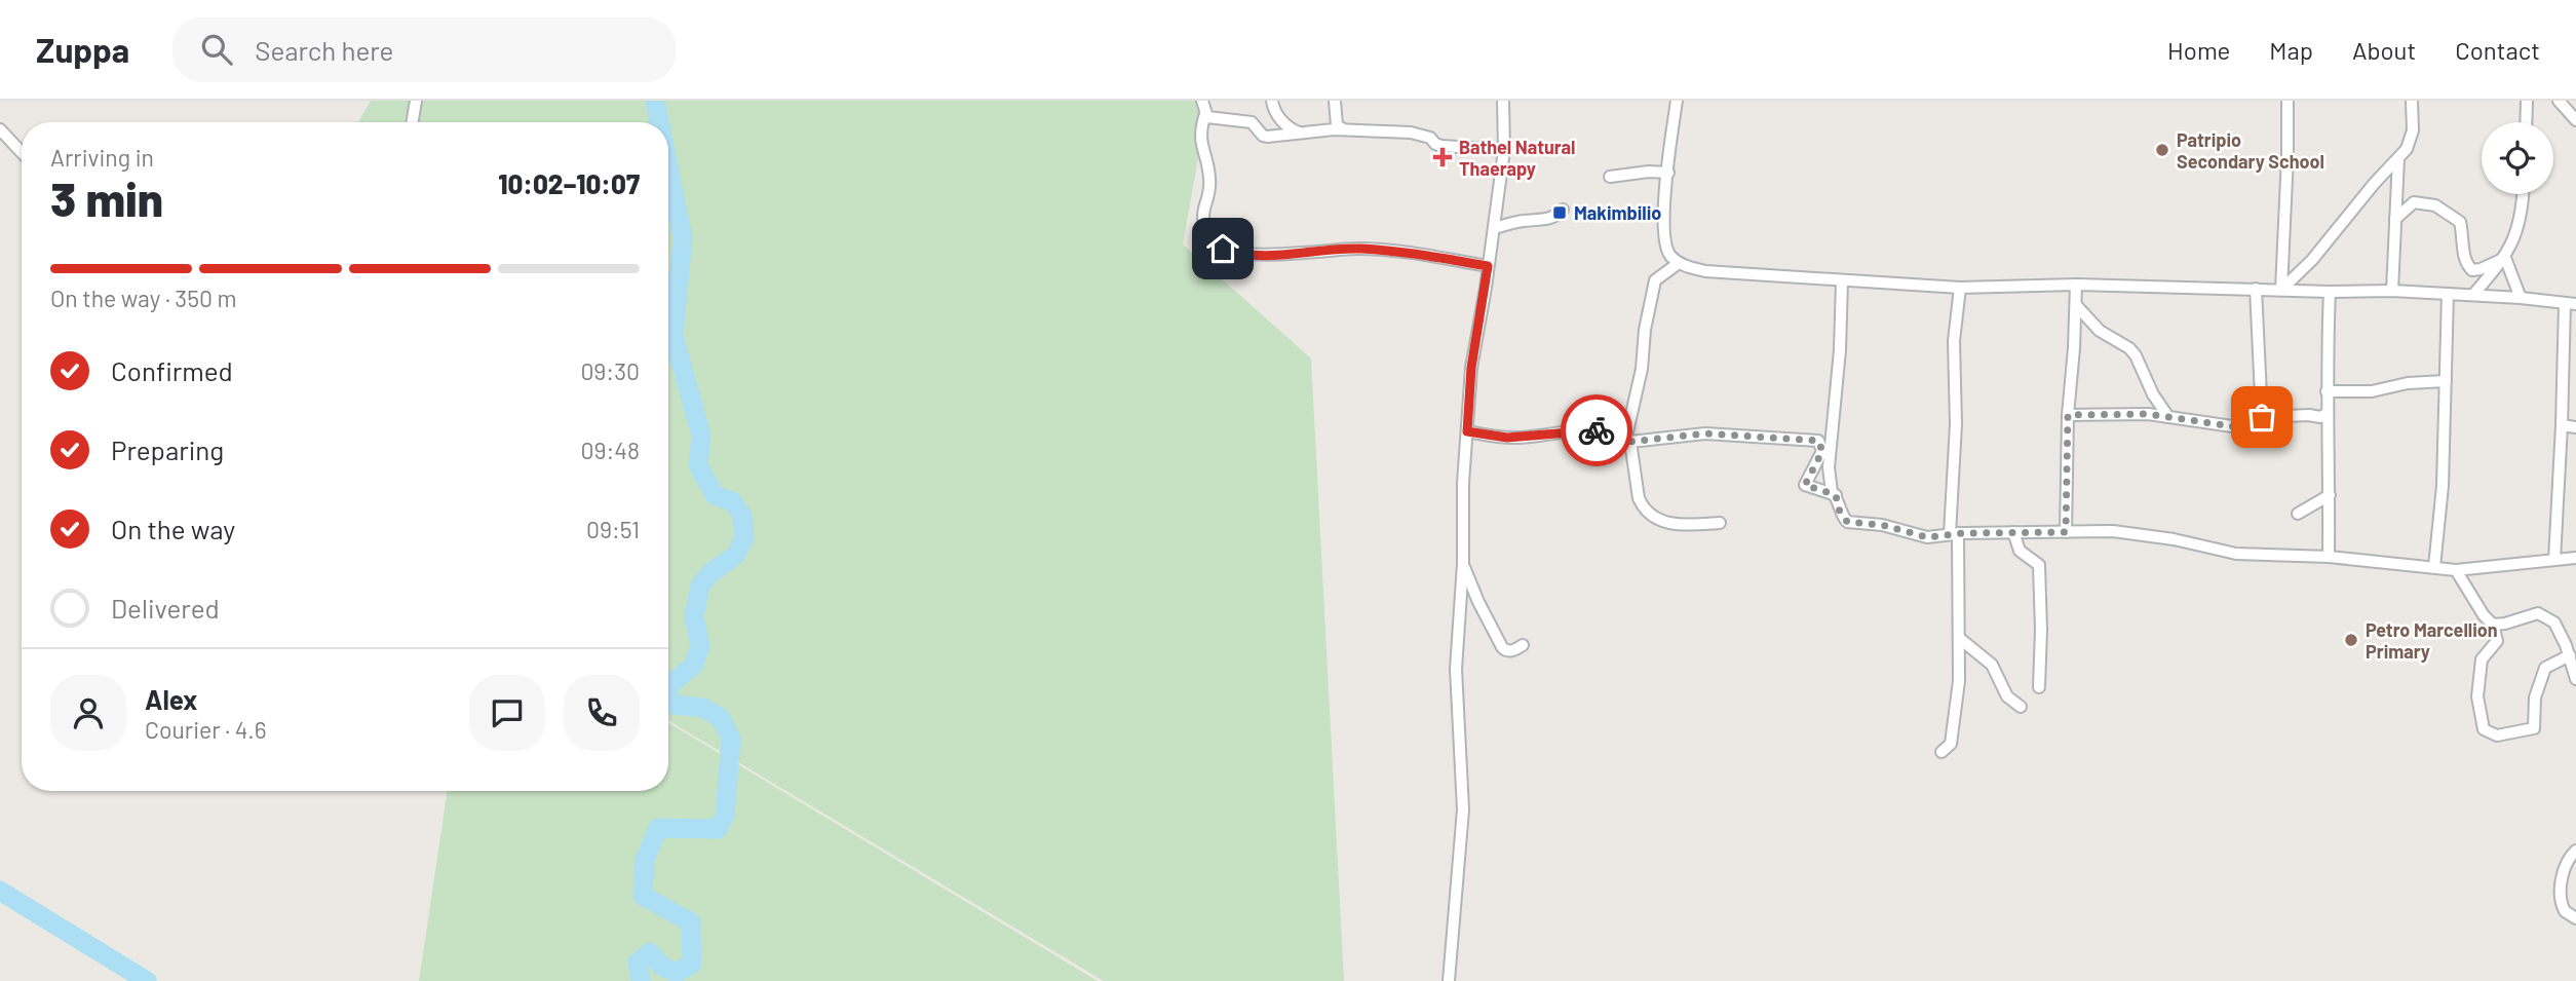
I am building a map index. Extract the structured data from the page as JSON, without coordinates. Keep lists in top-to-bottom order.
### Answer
{
  "places": {
    "other": ["Patripio Secondary School", "Petro Marcellion Primary"],
    "health": ["Bathel Natural Thaerapy"],
    "transit": ["Makimbilio"]
  },
  "page": {
    "header": "Zuppa",
    "search": "Search here",
    "nav": [
      "Home",
      "Map",
      "About",
      "Contact"
    ],
    "heading": ["3 min", "Arriving in", "10:02–10:07"],
    "panel": ["Alex", "Courier · 4.6"],
    "bar": "On the way · 350 m",
    "list": [
      ["Confirmed", "09:30"],
      ["Preparing", "09:48"],
      ["On the way", "09:51"],
      "Delivered"
    ]
  }
}
